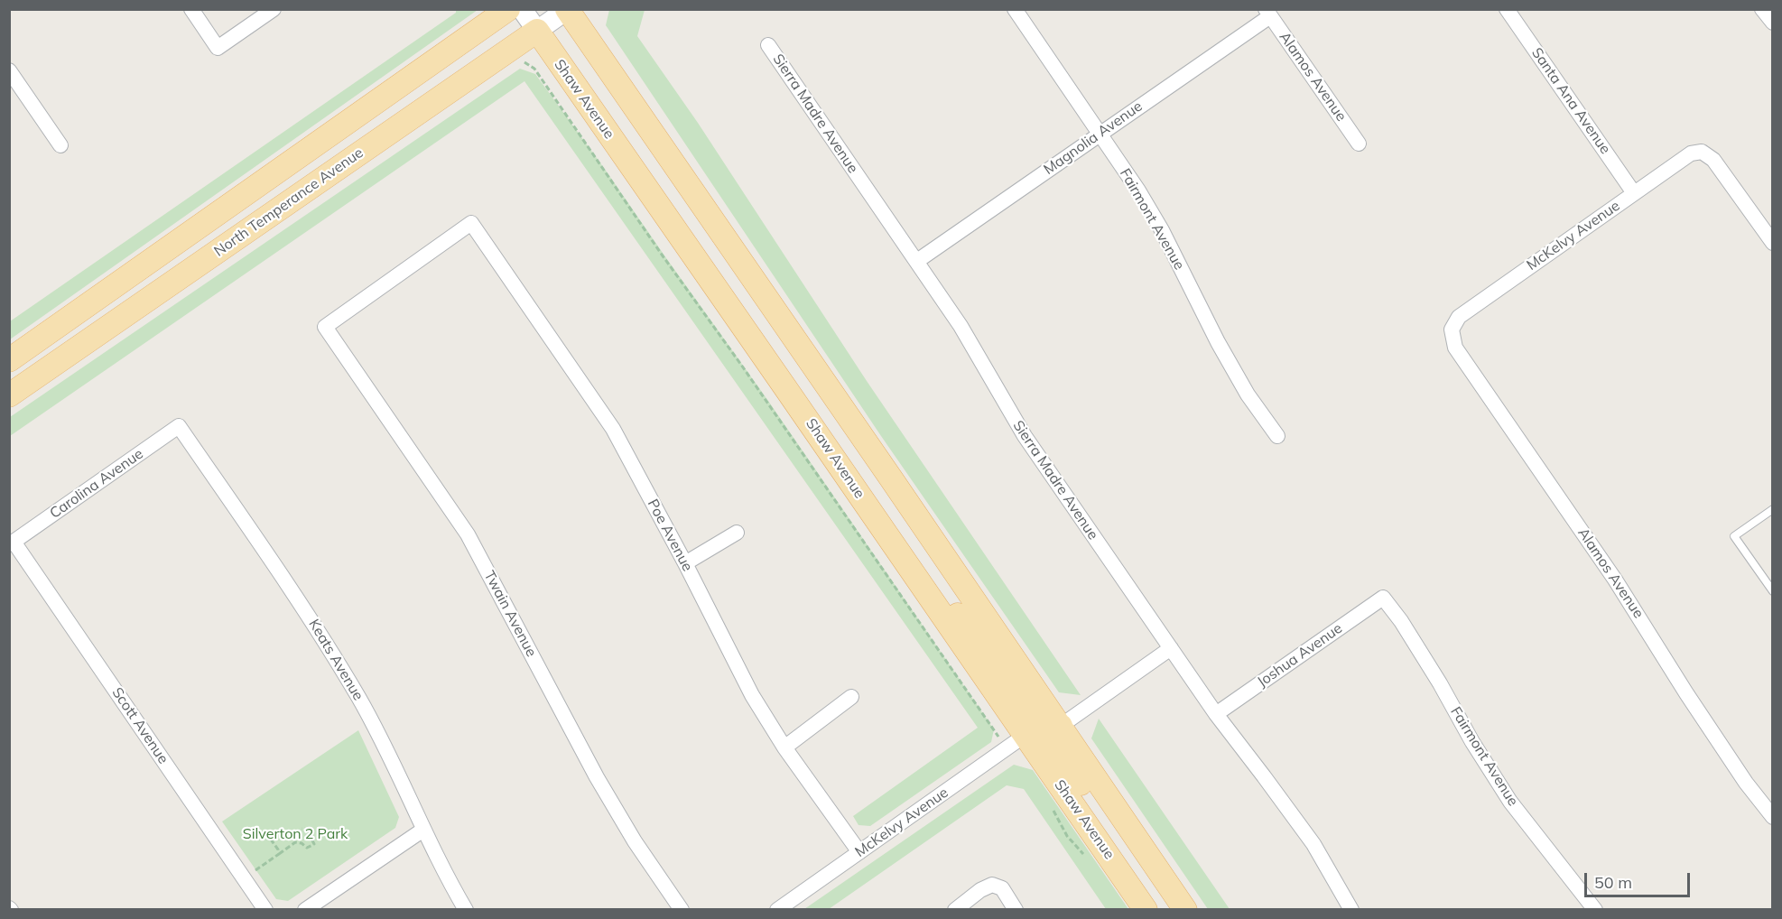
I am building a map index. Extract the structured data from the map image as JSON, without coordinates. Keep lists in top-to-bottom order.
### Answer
{
  "streets": {
    "main road": ["Shaw Avenue", "North Temperance Avenue"],
    "street": [
      "Alamos Avenue",
      "Santa Ana Avenue",
      "Sierra Madre Avenue",
      "Magnolia Avenue",
      "Fairmont Avenue",
      "McKelvy Avenue",
      "Carolina Avenue",
      "Poe Avenue",
      "Twain Avenue",
      "Joshua Avenue",
      "Keats Avenue",
      "Scott Avenue"
    ]
  },
  "crossings": [
    ["Alamos Avenue", "Magnolia Avenue"],
    ["Alamos Avenue", "McKelvy Avenue"],
    ["Shaw Avenue", "North Temperance Avenue"],
    ["Shaw Avenue", "McKelvy Avenue"],
    ["Santa Ana Avenue", "McKelvy Avenue"],
    ["Sierra Madre Avenue", "Magnolia Avenue"],
    ["Sierra Madre Avenue", "Joshua Avenue"],
    ["Magnolia Avenue", "Fairmont Avenue"],
    ["Fairmont Avenue", "Joshua Avenue"],
    ["McKelvy Avenue", "Poe Avenue"],
    ["Carolina Avenue", "Keats Avenue"],
    ["Carolina Avenue", "Scott Avenue"],
    ["Poe Avenue", "Twain Avenue"]
  ],
  "parks": ["Silverton 2 Park"],
  "scale_bar": "50 m"
}
